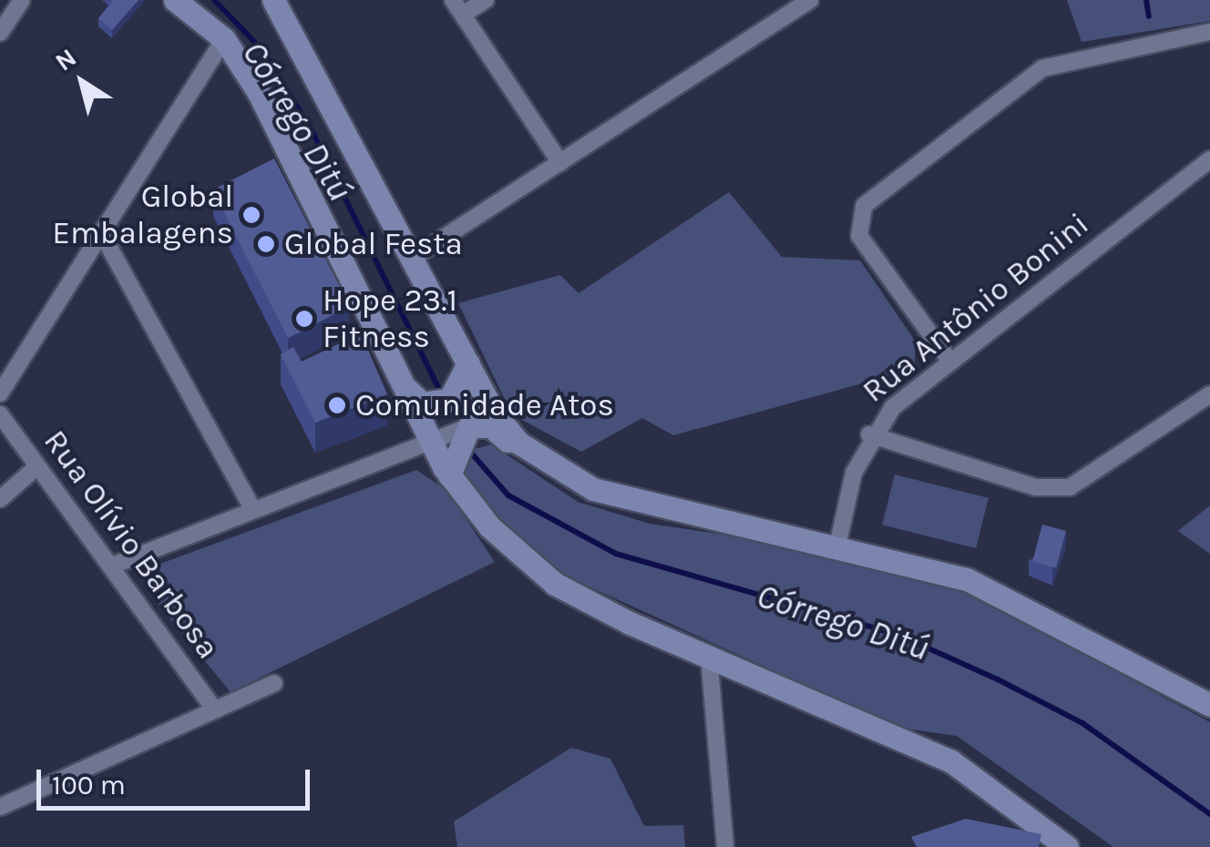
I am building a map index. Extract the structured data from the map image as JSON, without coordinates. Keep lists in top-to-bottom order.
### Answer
{
  "streets": {
    "street": ["Rua Antônio Bonini", "Rua Olívio Barbosa"]
  },
  "water": ["Córrego Ditú"],
  "places": [
    "Global Embalagens",
    "Global Festa",
    "Hope 23.1 Fitness",
    "Comunidade Atos"
  ],
  "scale_bar": "100 m",
  "north": "top left"
}
